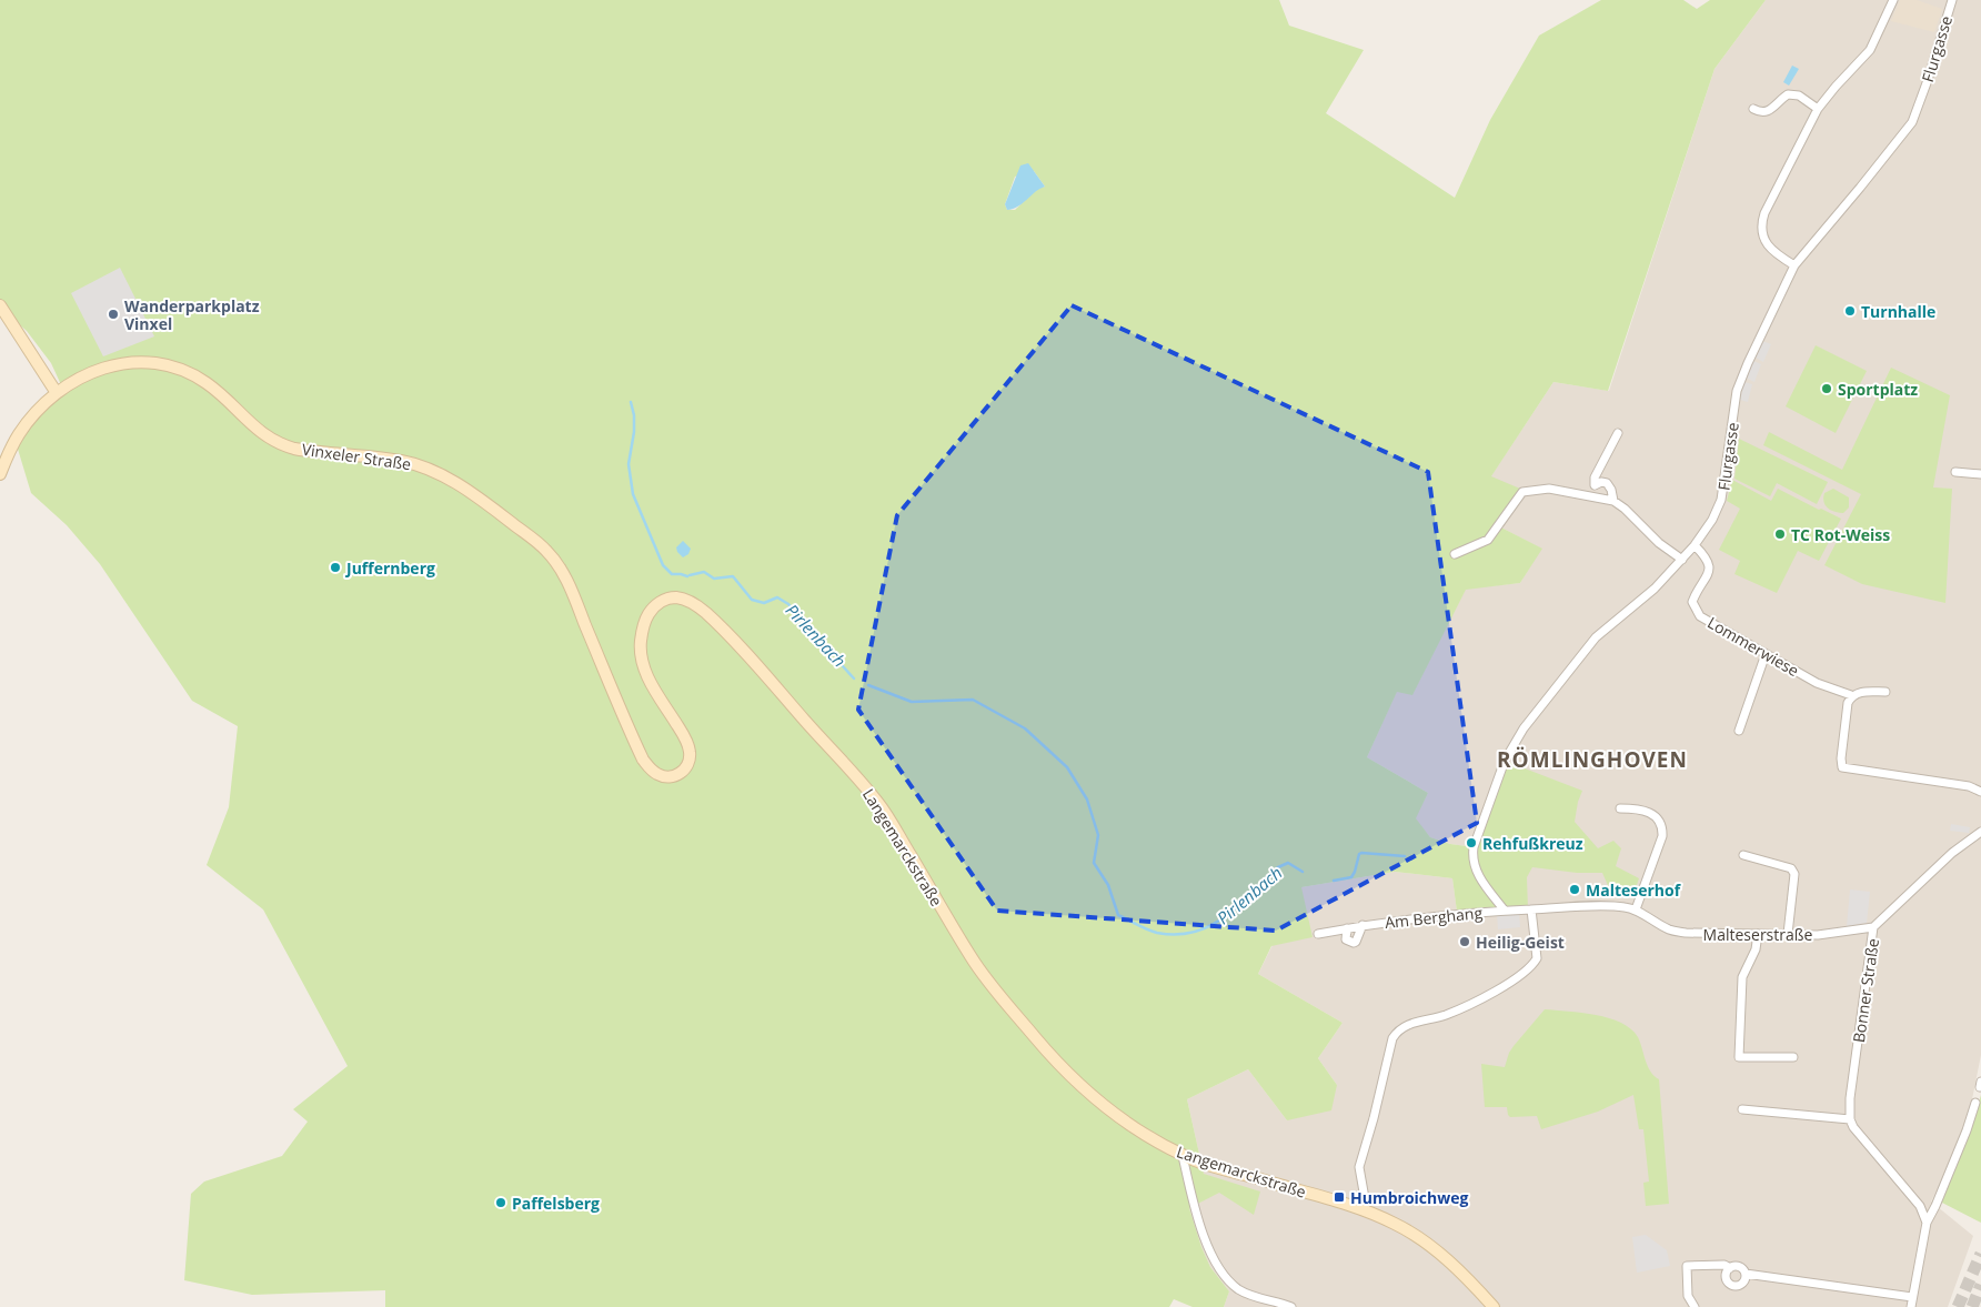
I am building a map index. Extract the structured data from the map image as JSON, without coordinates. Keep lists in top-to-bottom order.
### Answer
{
  "streets": {
    "main road": ["Vinxeler Straße", "Langemarckstraße"],
    "street": [
      "Flurgasse",
      "Lommerwiese",
      "Am Berghang",
      "Malteserstraße",
      "Bonner Straße"
    ]
  },
  "crossings": [
    ["Flurgasse", "Lommerwiese"],
    ["Flurgasse", "Am Berghang"],
    ["Flurgasse", "Malteserstraße"],
    ["Vinxeler Straße", "Langemarckstraße"],
    ["Am Berghang", "Malteserstraße"],
    ["Malteserstraße", "Bonner Straße"]
  ],
  "districts": ["RÖMLINGHOVEN"],
  "water": ["Pirlenbach"],
  "places": {
    "other": [
      "Turnhalle",
      "Wanderparkplatz Vinxel",
      "Sportplatz",
      "TC Rot-Weiss",
      "Juffernberg",
      "Rehfußkreuz",
      "Malteserhof",
      "Heilig-Geist",
      "Paffelsberg"
    ],
    "transit": ["Humbroichweg"]
  }
}
